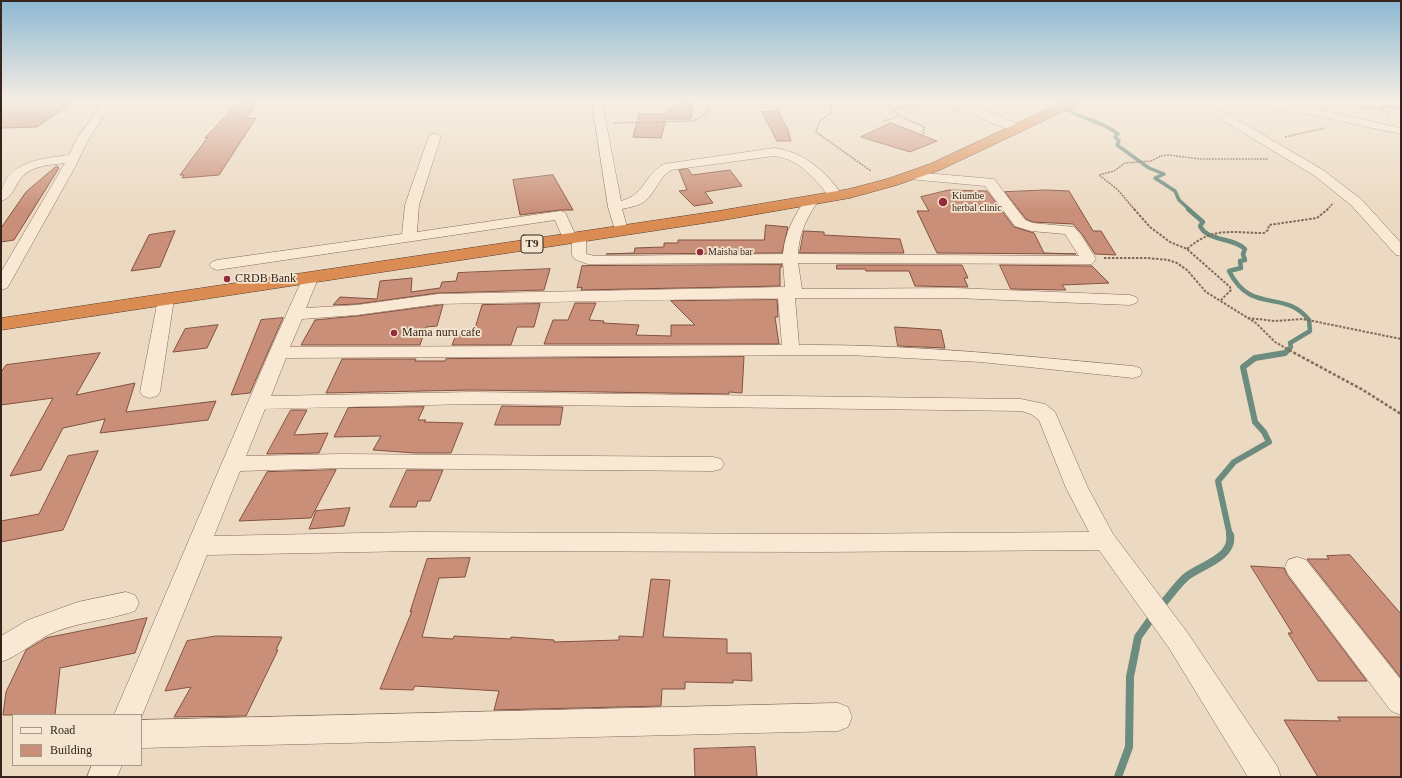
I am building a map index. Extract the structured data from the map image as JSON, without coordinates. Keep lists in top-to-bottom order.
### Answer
{
  "streets": {
    "highway": ["T9"]
  },
  "places": [
    "Kiumbe herbal clinic",
    "Maisha bar",
    "CRDB Bank",
    "Mama nuru cafe"
  ],
  "legend": ["Road", "Building"]
}
